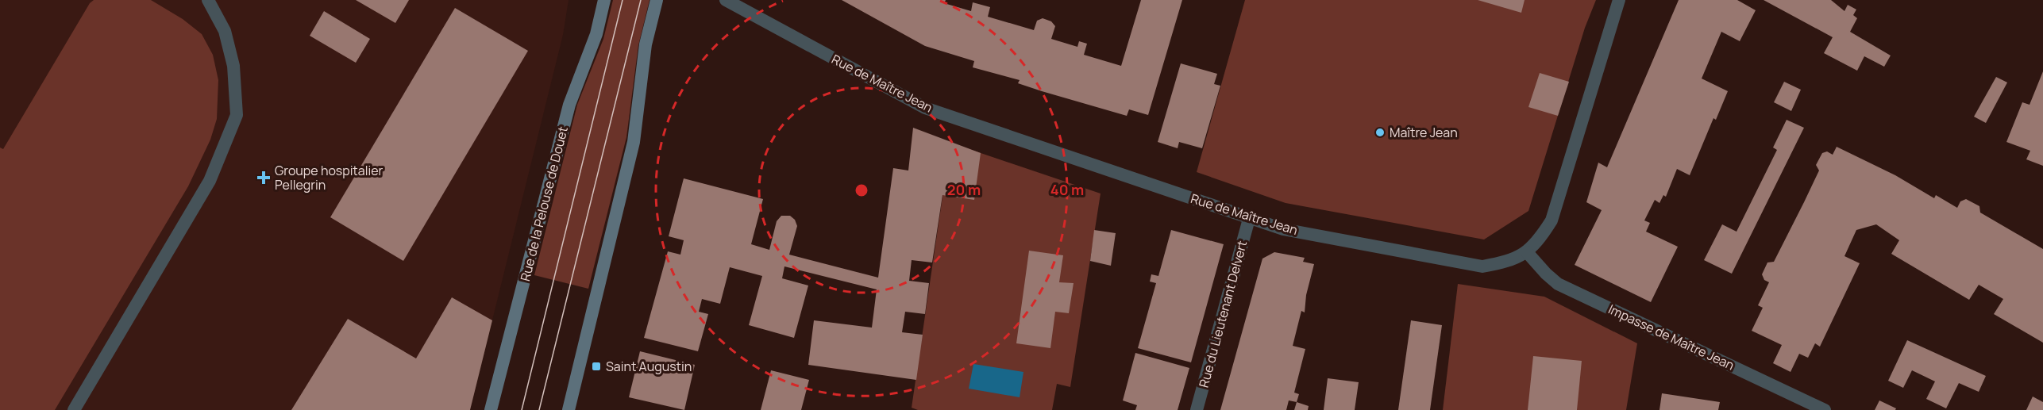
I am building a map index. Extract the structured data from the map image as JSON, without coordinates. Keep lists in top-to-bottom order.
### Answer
{
  "streets": {
    "main road": ["Rue de la Pelouse de Douet"],
    "street": ["Rue de Maître Jean", "Rue du Lieutenant Delvert", "Impasse de Maître Jean"]
  },
  "crossings": [
    ["Rue de Maître Jean", "Rue du Lieutenant Delvert"],
    ["Rue de Maître Jean", "Impasse de Maître Jean"]
  ],
  "places": {
    "other": ["Maître Jean"],
    "health": ["Groupe hospitalier Pellegrin"],
    "transit": ["Saint Augustin"]
  },
  "rings": ["20 m", "40 m"]
}
